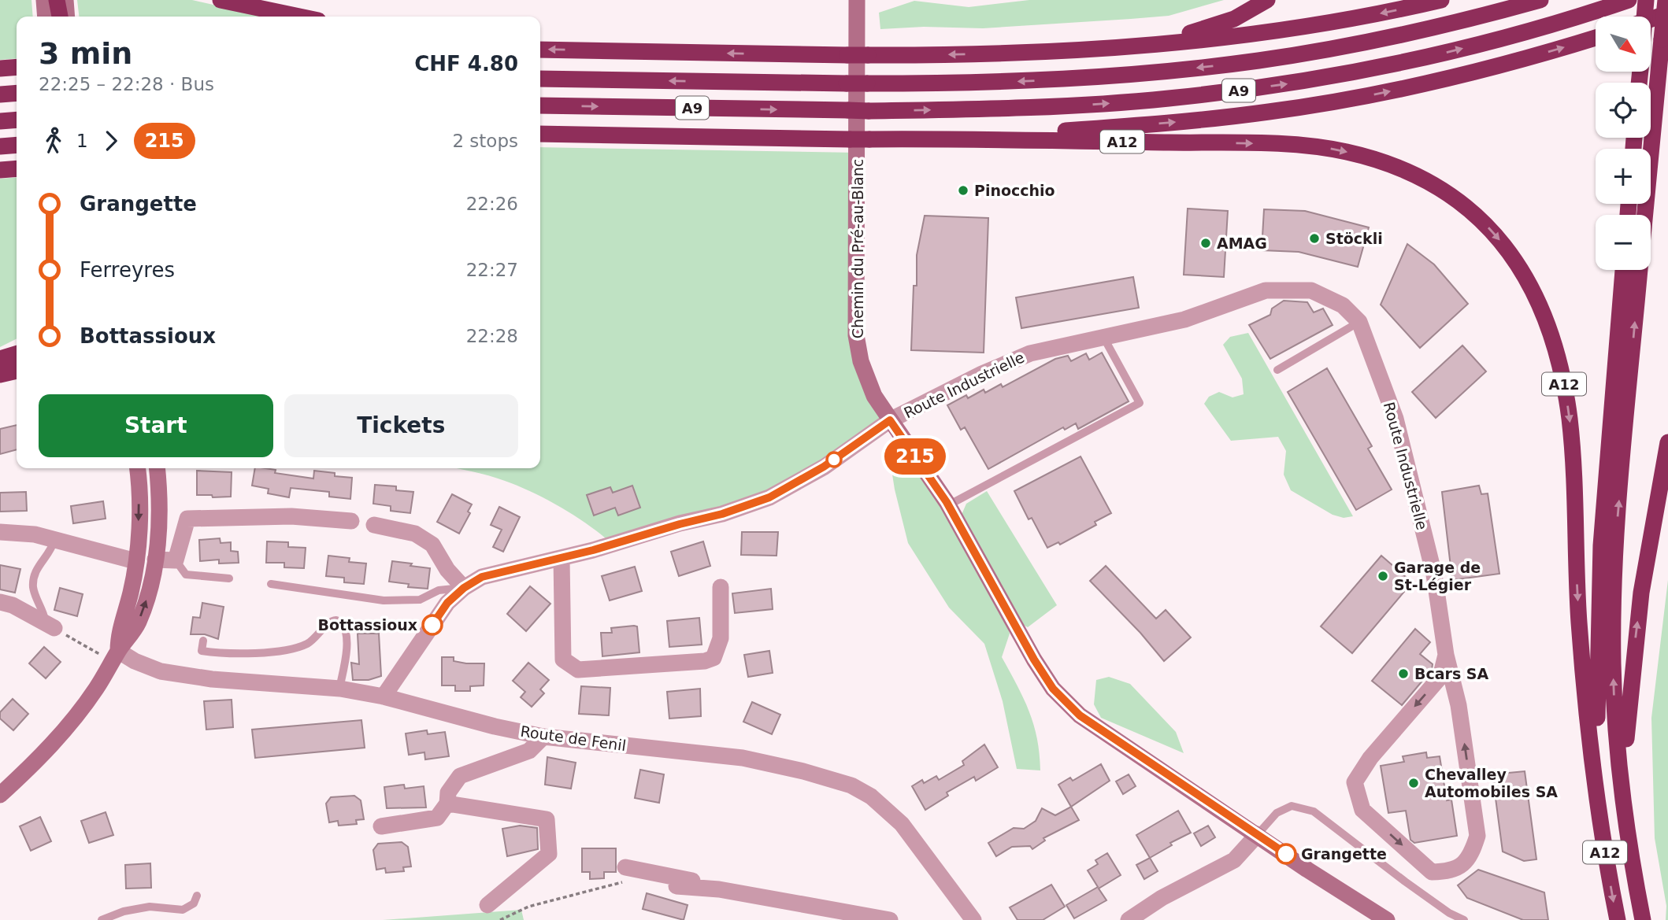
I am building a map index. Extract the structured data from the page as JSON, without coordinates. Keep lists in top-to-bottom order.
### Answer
{
  "streets": {
    "highway": ["A9", "A12"],
    "street": ["Chemin du Pré-au-Blanc", "Route Industrielle", "Route de Fenil"]
  },
  "crossings": [
    ["Chemin du Pré-au-Blanc", "Route Industrielle"],
    ["Route Industrielle", "Route de Fenil"]
  ],
  "places": [
    "Pinocchio",
    "Stöckli",
    "AMAG",
    "Garage de St-Légier",
    "Bottassioux",
    "Bcars SA",
    "Chevalley Automobiles SA",
    "Grangette"
  ],
  "lines": ["bus line 215"],
  "north": "bottom right",
  "page": {
    "on_map": "215",
    "map_buttons": ["+", "−"],
    "heading": ["3 min", "22:25 – 22:28 · Bus", "CHF 4.80"],
    "legs": ["1", "215", "2 stops"],
    "list": [
      {
        "name": "Grangette",
        "value": "22:26"
      },
      {
        "name": "Ferreyres",
        "value": "22:27"
      },
      {
        "name": "Bottassioux",
        "value": "22:28"
      }
    ],
    "buttons": ["Start", "Tickets"]
  }
}
